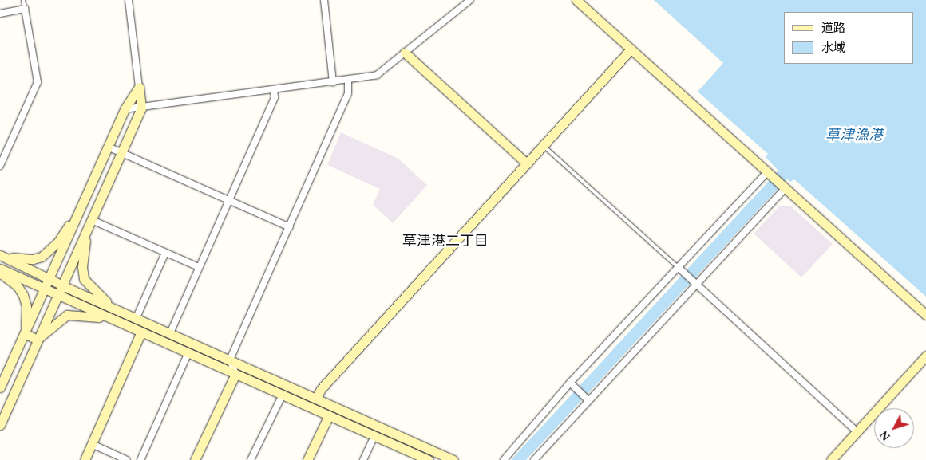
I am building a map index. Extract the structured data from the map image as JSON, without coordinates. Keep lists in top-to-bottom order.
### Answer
{
  "districts": ["草津港二丁目"],
  "water": ["草津漁港"],
  "legend": ["道路", "水域"],
  "north": "bottom left"
}
